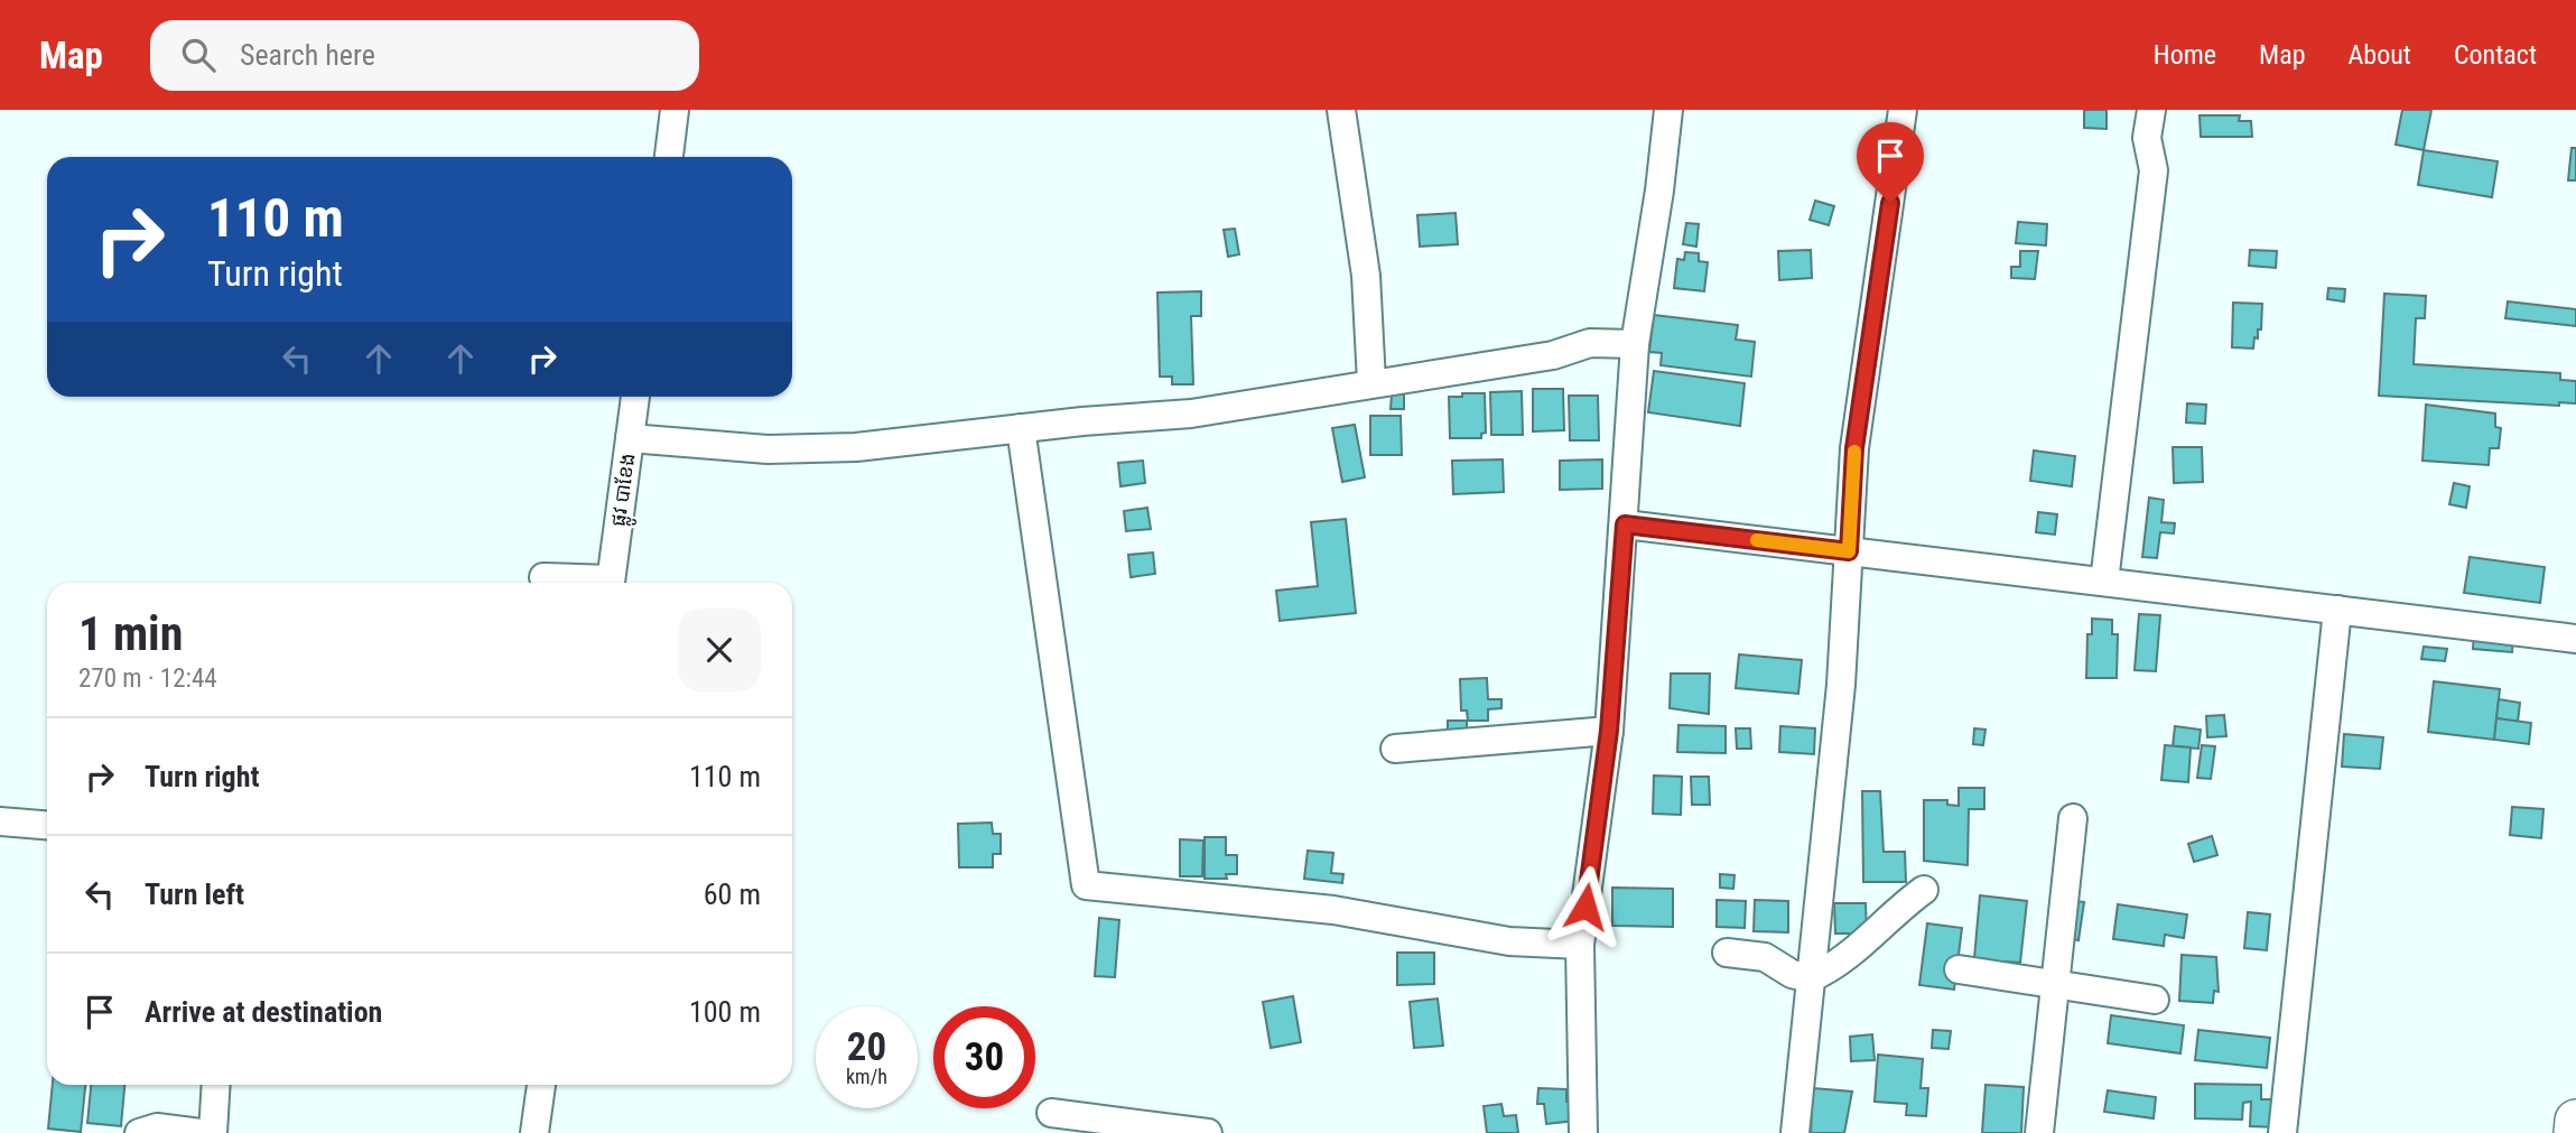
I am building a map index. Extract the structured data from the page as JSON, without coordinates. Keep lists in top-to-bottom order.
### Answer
{
  "streets": {
    "street": ["ផ្លូវ បាខែង"]
  },
  "page": {
    "header": "Map",
    "search": "Search here",
    "nav": [
      "Home",
      "Map",
      "About",
      "Contact"
    ],
    "turn": ["110 m", "Turn right"],
    "heading": ["1 min", "270 m · 12:44"],
    "list": [
      {
        "name": "Turn right",
        "value": "110 m"
      },
      {
        "name": "Turn left",
        "value": "60 m"
      },
      {
        "name": "Arrive at destination",
        "value": "100 m"
      }
    ],
    "speed": "20 km/h",
    "limit": "30"
  }
}
